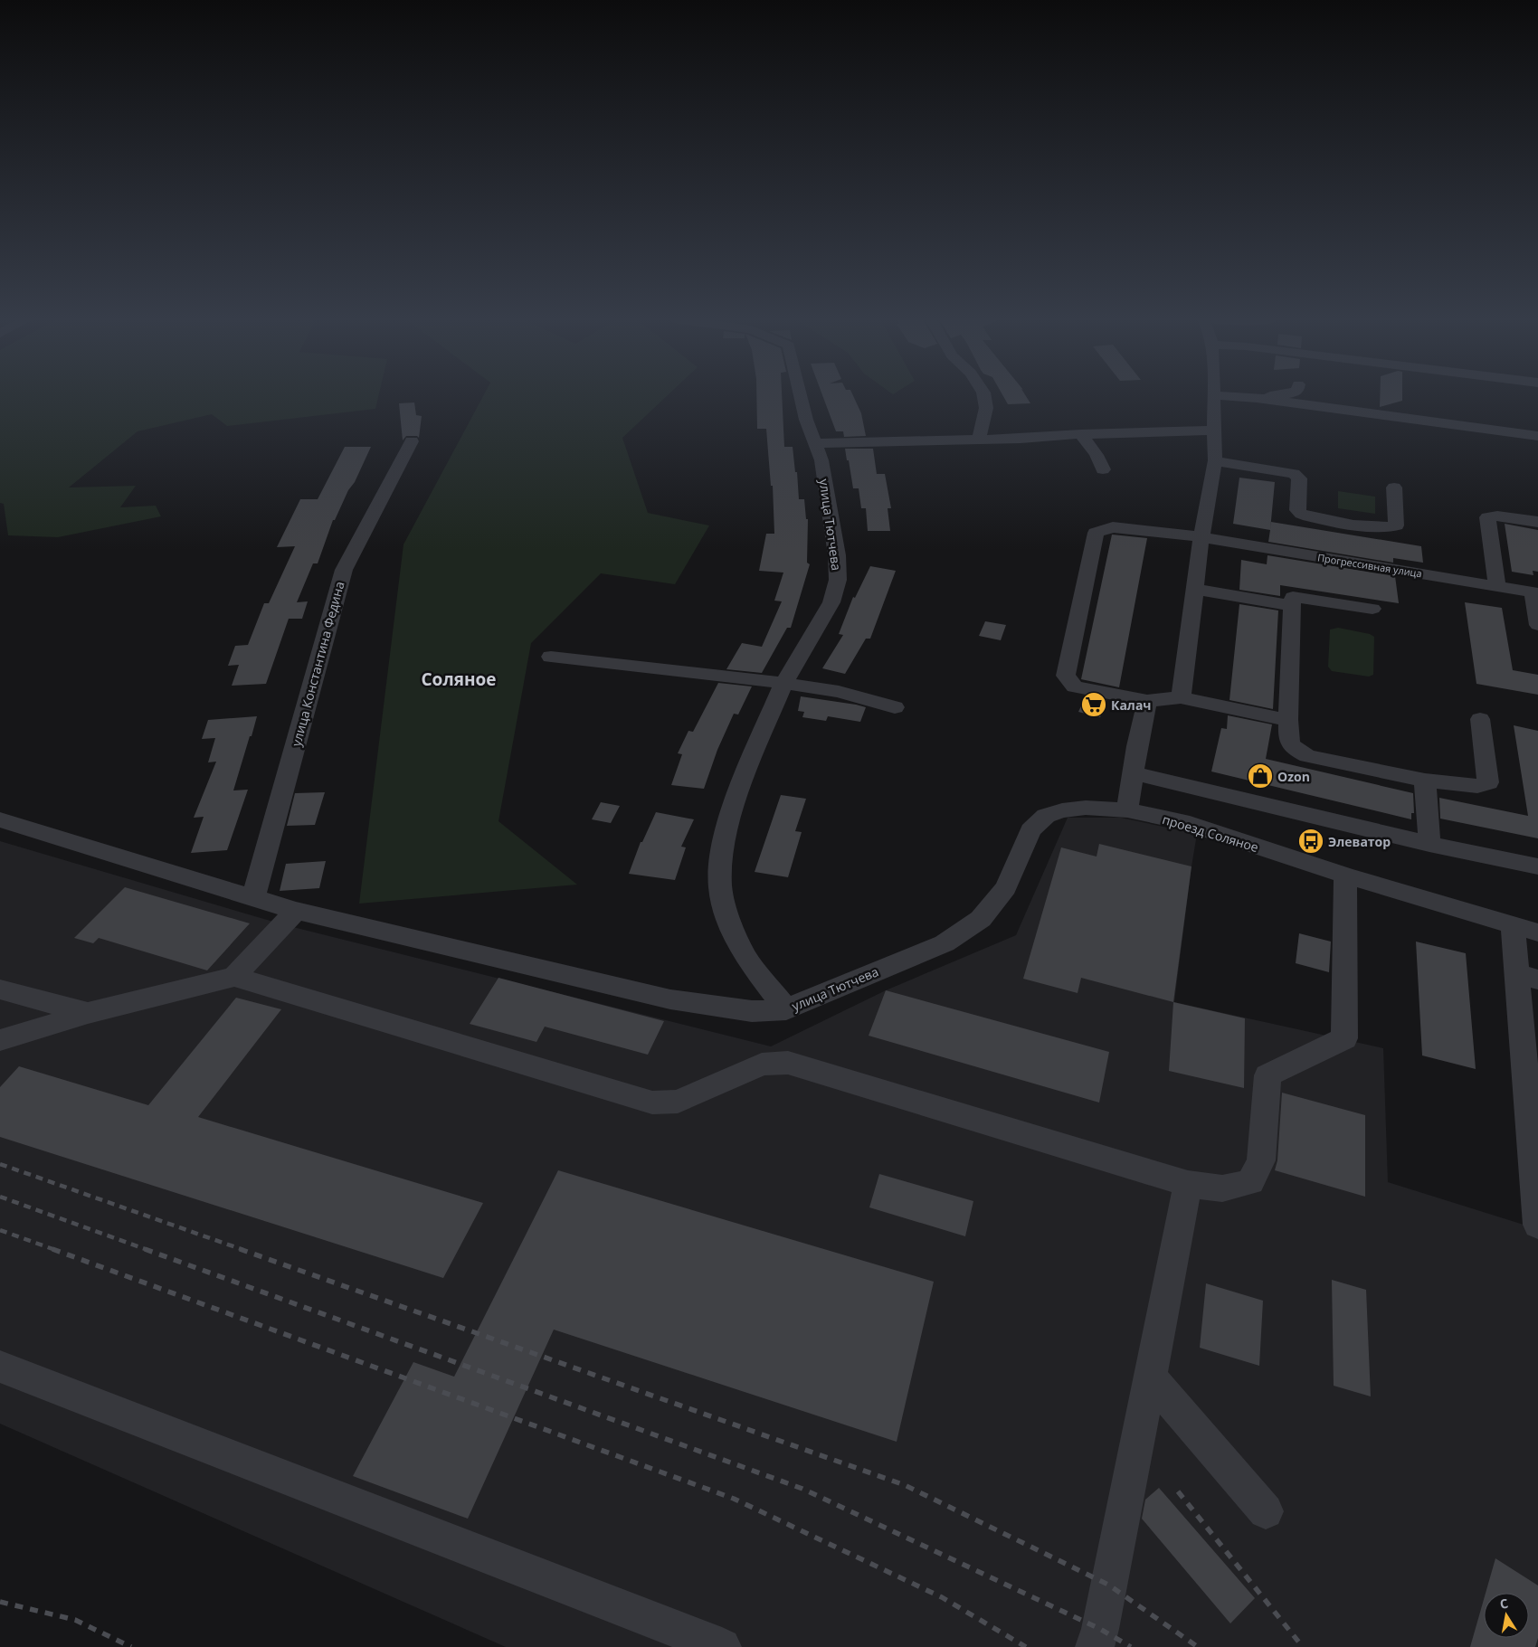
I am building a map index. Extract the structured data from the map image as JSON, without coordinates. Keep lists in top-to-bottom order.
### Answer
{
  "streets": {
    "street": [
      "улица Тютчева",
      "Прогрессивная улица",
      "улица Константина Федина",
      "проезд Соляное"
    ]
  },
  "crossings": [
    ["улица Тютчева", "проезд Соляное"]
  ],
  "districts": ["Соляное"],
  "places": {
    "supermarket": ["Калач"],
    "shop": ["Ozon"],
    "bus stop": ["Элеватор"]
  },
  "north": "top"
}
